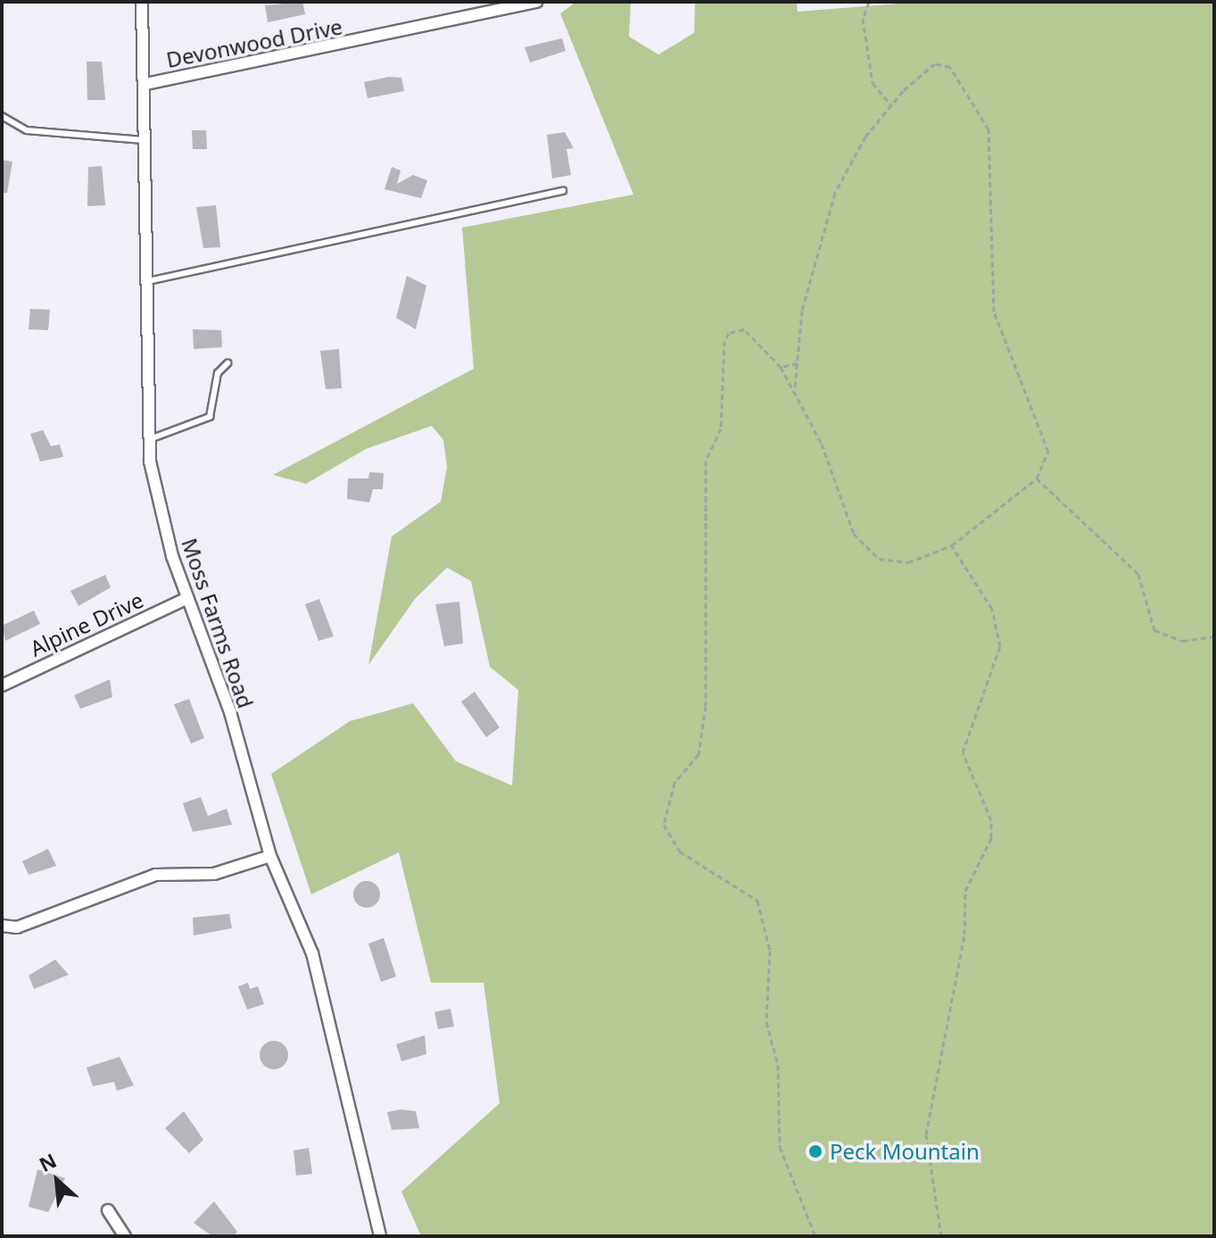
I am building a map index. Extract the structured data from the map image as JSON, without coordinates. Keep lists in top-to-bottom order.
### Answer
{
  "streets": {
    "street": ["Devonwood Drive", "Moss Farms Road", "Alpine Drive"]
  },
  "crossings": [
    ["Devonwood Drive", "Moss Farms Road"],
    ["Moss Farms Road", "Alpine Drive"]
  ],
  "places": ["Peck Mountain"],
  "north": "top left"
}
